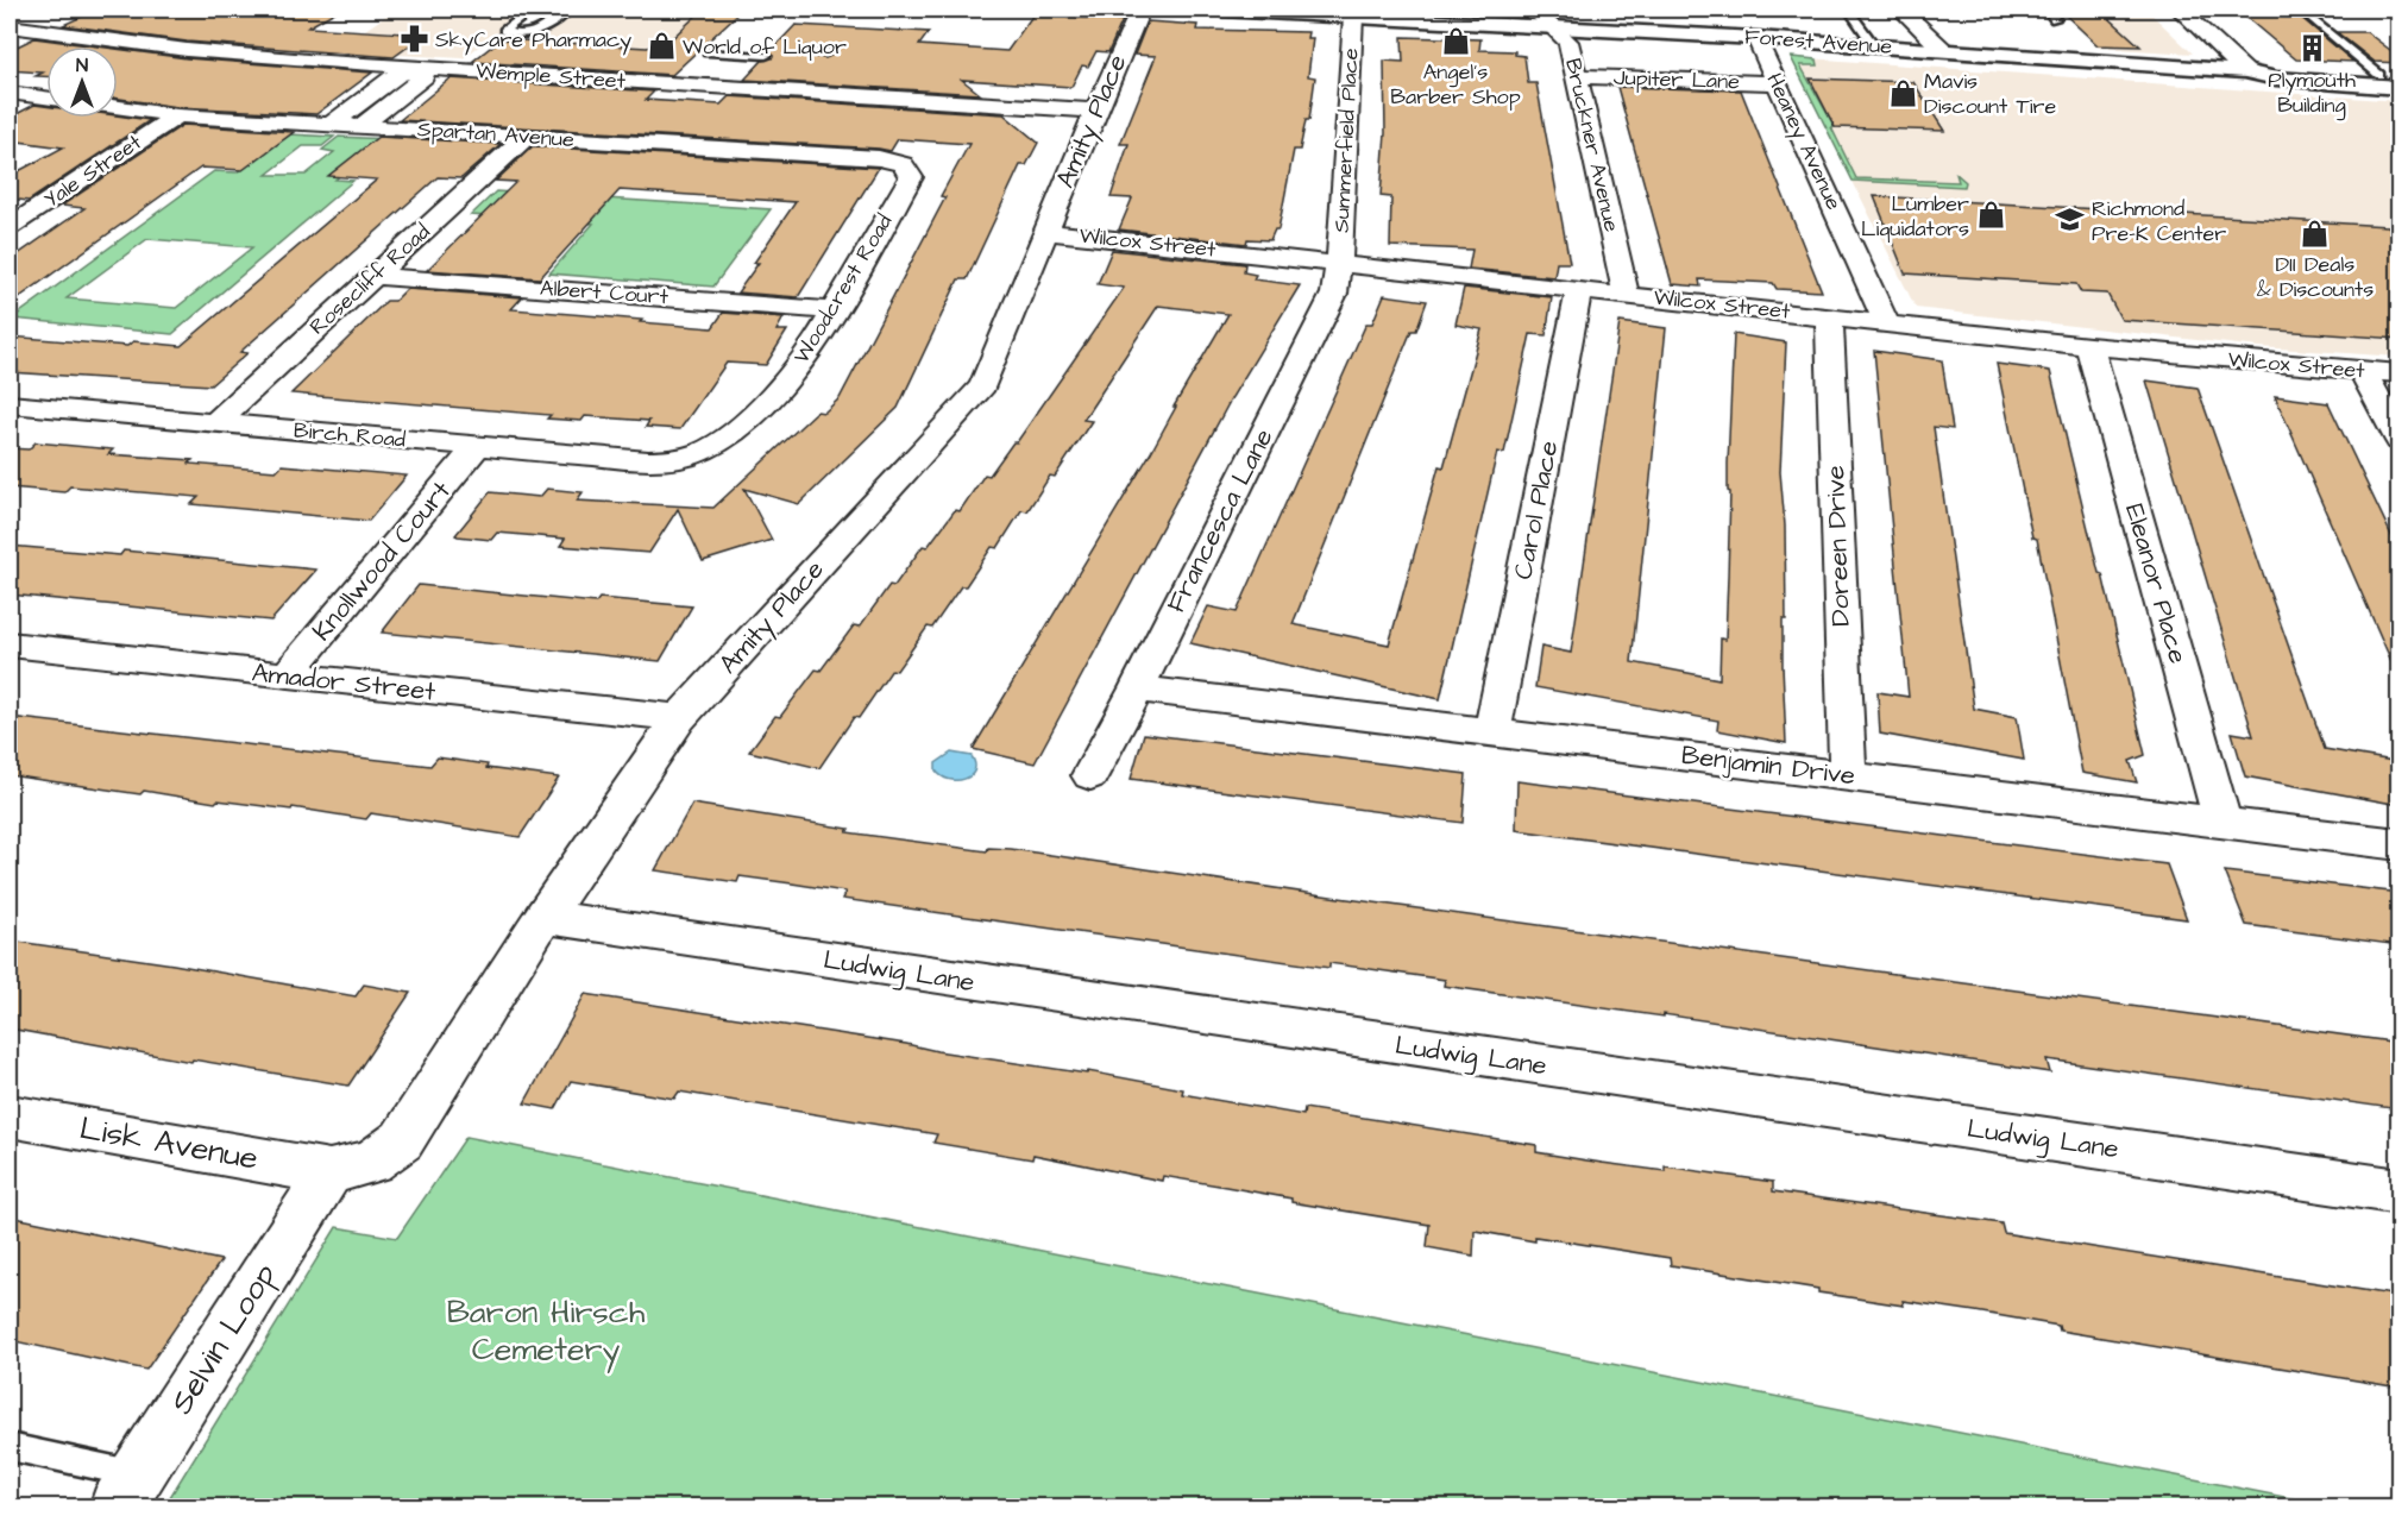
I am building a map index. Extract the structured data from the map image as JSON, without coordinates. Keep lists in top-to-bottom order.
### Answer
{
  "streets": {
    "main road": ["Forest Avenue"],
    "street": [
      "Wemple Street",
      "Jupiter Lane",
      "Amity Place",
      "Spartan Avenue",
      "Summerfield Place",
      "Heaney Avenue",
      "Bruckner Avenue",
      "Yale Street",
      "Wilcox Street",
      "Rosecliff Road",
      "Woodcrest Road",
      "Albert Court",
      "Birch Road",
      "Carol Place",
      "Francesca Lane",
      "Doreen Drive",
      "Knollwood Court",
      "Eleanor Place",
      "Amador Street",
      "Benjamin Drive",
      "Ludwig Lane",
      "Lisk Avenue",
      "Selvin Loop"
    ]
  },
  "crossings": [
    ["Forest Avenue", "Summerfield Place"],
    ["Forest Avenue", "Heaney Avenue"],
    ["Forest Avenue", "Bruckner Avenue"],
    ["Wemple Street", "Amity Place"],
    ["Jupiter Lane", "Heaney Avenue"],
    ["Jupiter Lane", "Bruckner Avenue"],
    ["Amity Place", "Wilcox Street"],
    ["Amity Place", "Amador Street"],
    ["Amity Place", "Ludwig Lane"],
    ["Amity Place", "Lisk Avenue"],
    ["Amity Place", "Selvin Loop"],
    ["Spartan Avenue", "Yale Street"],
    ["Spartan Avenue", "Rosecliff Road"],
    ["Spartan Avenue", "Woodcrest Road"],
    ["Summerfield Place", "Wilcox Street"],
    ["Summerfield Place", "Francesca Lane"],
    ["Heaney Avenue", "Wilcox Street"],
    ["Bruckner Avenue", "Wilcox Street"],
    ["Wilcox Street", "Carol Place"],
    ["Wilcox Street", "Francesca Lane"],
    ["Wilcox Street", "Doreen Drive"],
    ["Wilcox Street", "Eleanor Place"],
    ["Rosecliff Road", "Albert Court"],
    ["Rosecliff Road", "Birch Road"],
    ["Woodcrest Road", "Albert Court"],
    ["Woodcrest Road", "Birch Road"],
    ["Birch Road", "Knollwood Court"],
    ["Carol Place", "Benjamin Drive"],
    ["Francesca Lane", "Benjamin Drive"],
    ["Doreen Drive", "Benjamin Drive"],
    ["Knollwood Court", "Amador Street"],
    ["Eleanor Place", "Benjamin Drive"],
    ["Lisk Avenue", "Selvin Loop"]
  ],
  "parks": ["Baron Hirsch Cemetery"],
  "places": {
    "pharmacy": ["SkyCare Pharmacy"],
    "shop": [
      "Angel's Barber Shop",
      "World of Liquor",
      "Mavis Discount Tire",
      "Lumber Liquidators",
      "DII Deals & Discounts"
    ],
    "building": ["Plymouth Building"],
    "school or university": ["Richmond Pre-K Center"]
  },
  "north": "top"
}
